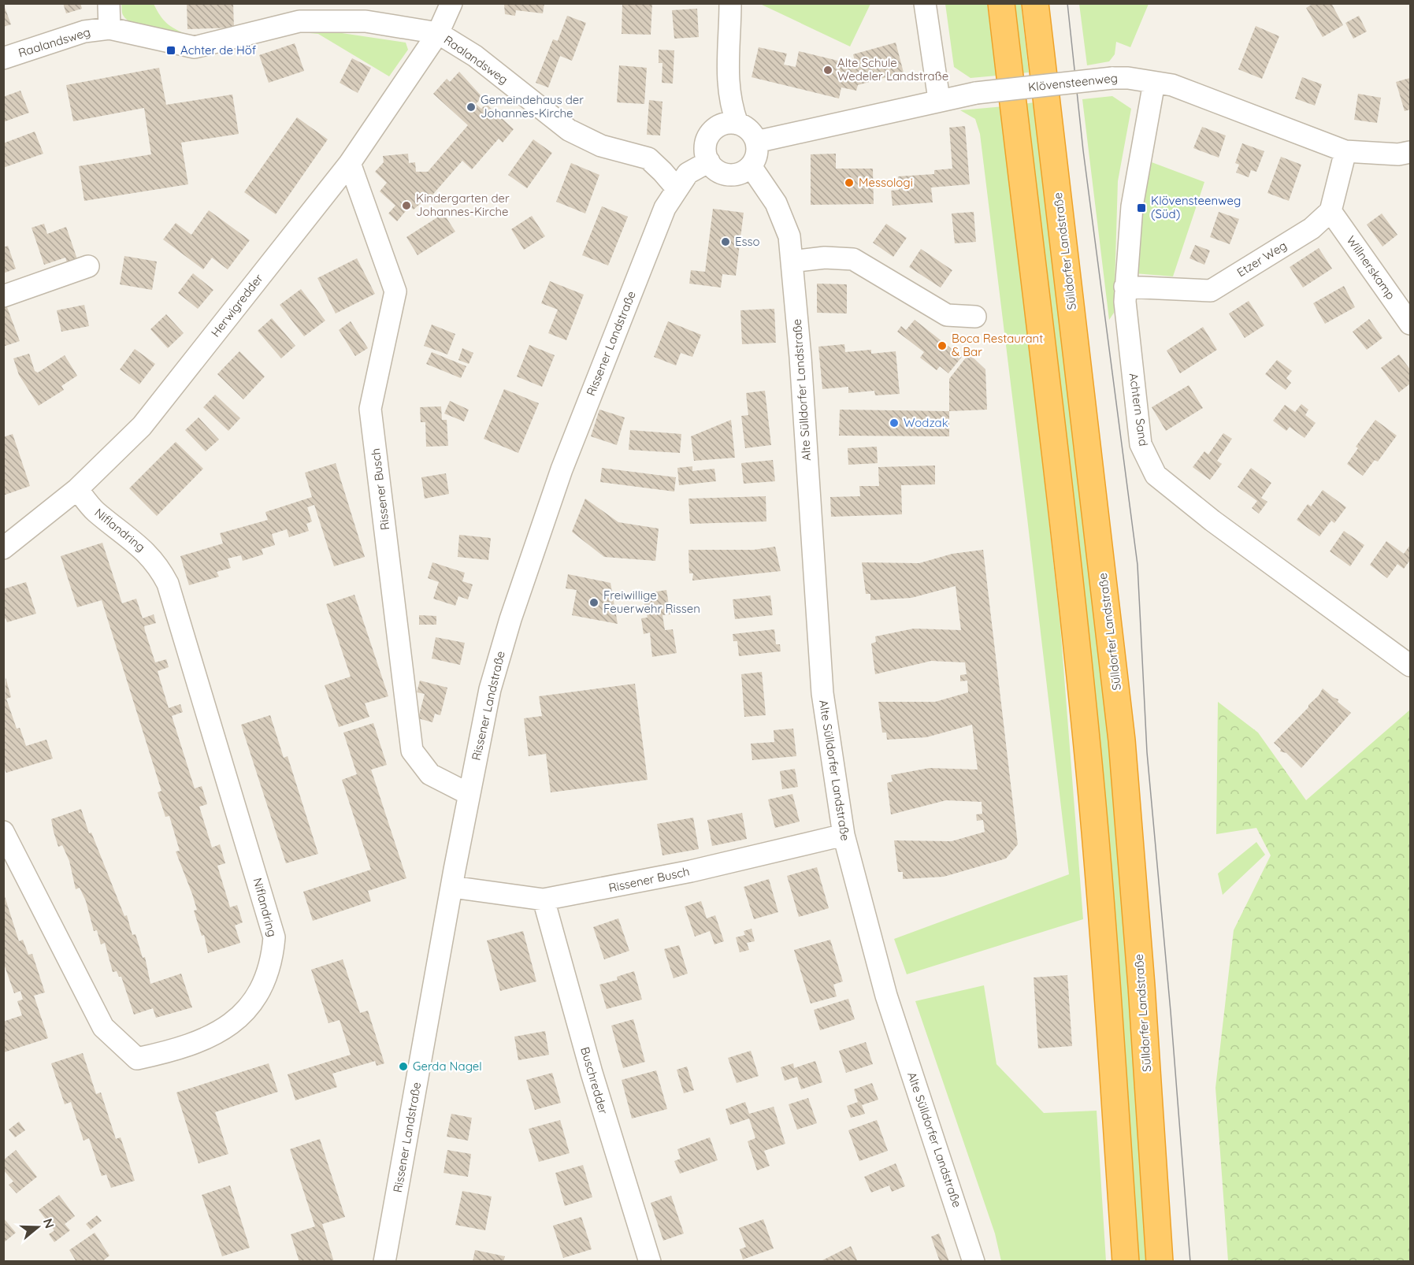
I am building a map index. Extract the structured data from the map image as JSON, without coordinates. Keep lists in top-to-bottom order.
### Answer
{
  "streets": {
    "highway": ["Sülldorfer Landstraße"],
    "street": [
      "Raalandsweg",
      "Klövensteenweg",
      "Etzer Weg",
      "Willnerskamp",
      "Herwigredder",
      "Rissener Landstraße",
      "Alte Sülldorfer Landstraße",
      "Achtern Sand",
      "Rissener Busch",
      "Niflandring",
      "Buschredder"
    ]
  },
  "crossings": [
    ["Raalandsweg", "Herwigredder"],
    ["Raalandsweg", "Rissener Landstraße"],
    ["Klövensteenweg", "Rissener Landstraße"],
    ["Klövensteenweg", "Alte Sülldorfer Landstraße"],
    ["Klövensteenweg", "Achtern Sand"],
    ["Etzer Weg", "Willnerskamp"],
    ["Etzer Weg", "Achtern Sand"],
    ["Herwigredder", "Rissener Busch"],
    ["Herwigredder", "Niflandring"],
    ["Rissener Landstraße", "Alte Sülldorfer Landstraße"],
    ["Rissener Landstraße", "Rissener Busch"],
    ["Alte Sülldorfer Landstraße", "Rissener Busch"],
    ["Rissener Busch", "Buschredder"]
  ],
  "places": {
    "transit": ["Achter de Höf", "Klövensteenweg (Süd)"],
    "other": [
      "Alte Schule Wedeler Landstraße",
      "Gemeindehaus der Johannes-Kirche",
      "Messologi",
      "Kindergarten der Johannes-Kirche",
      "Esso",
      "Boca Restaurant & Bar",
      "Wodzak",
      "Freiwillige Feuerwehr Rissen",
      "Gerda Nagel"
    ]
  },
  "north": "right"
}
